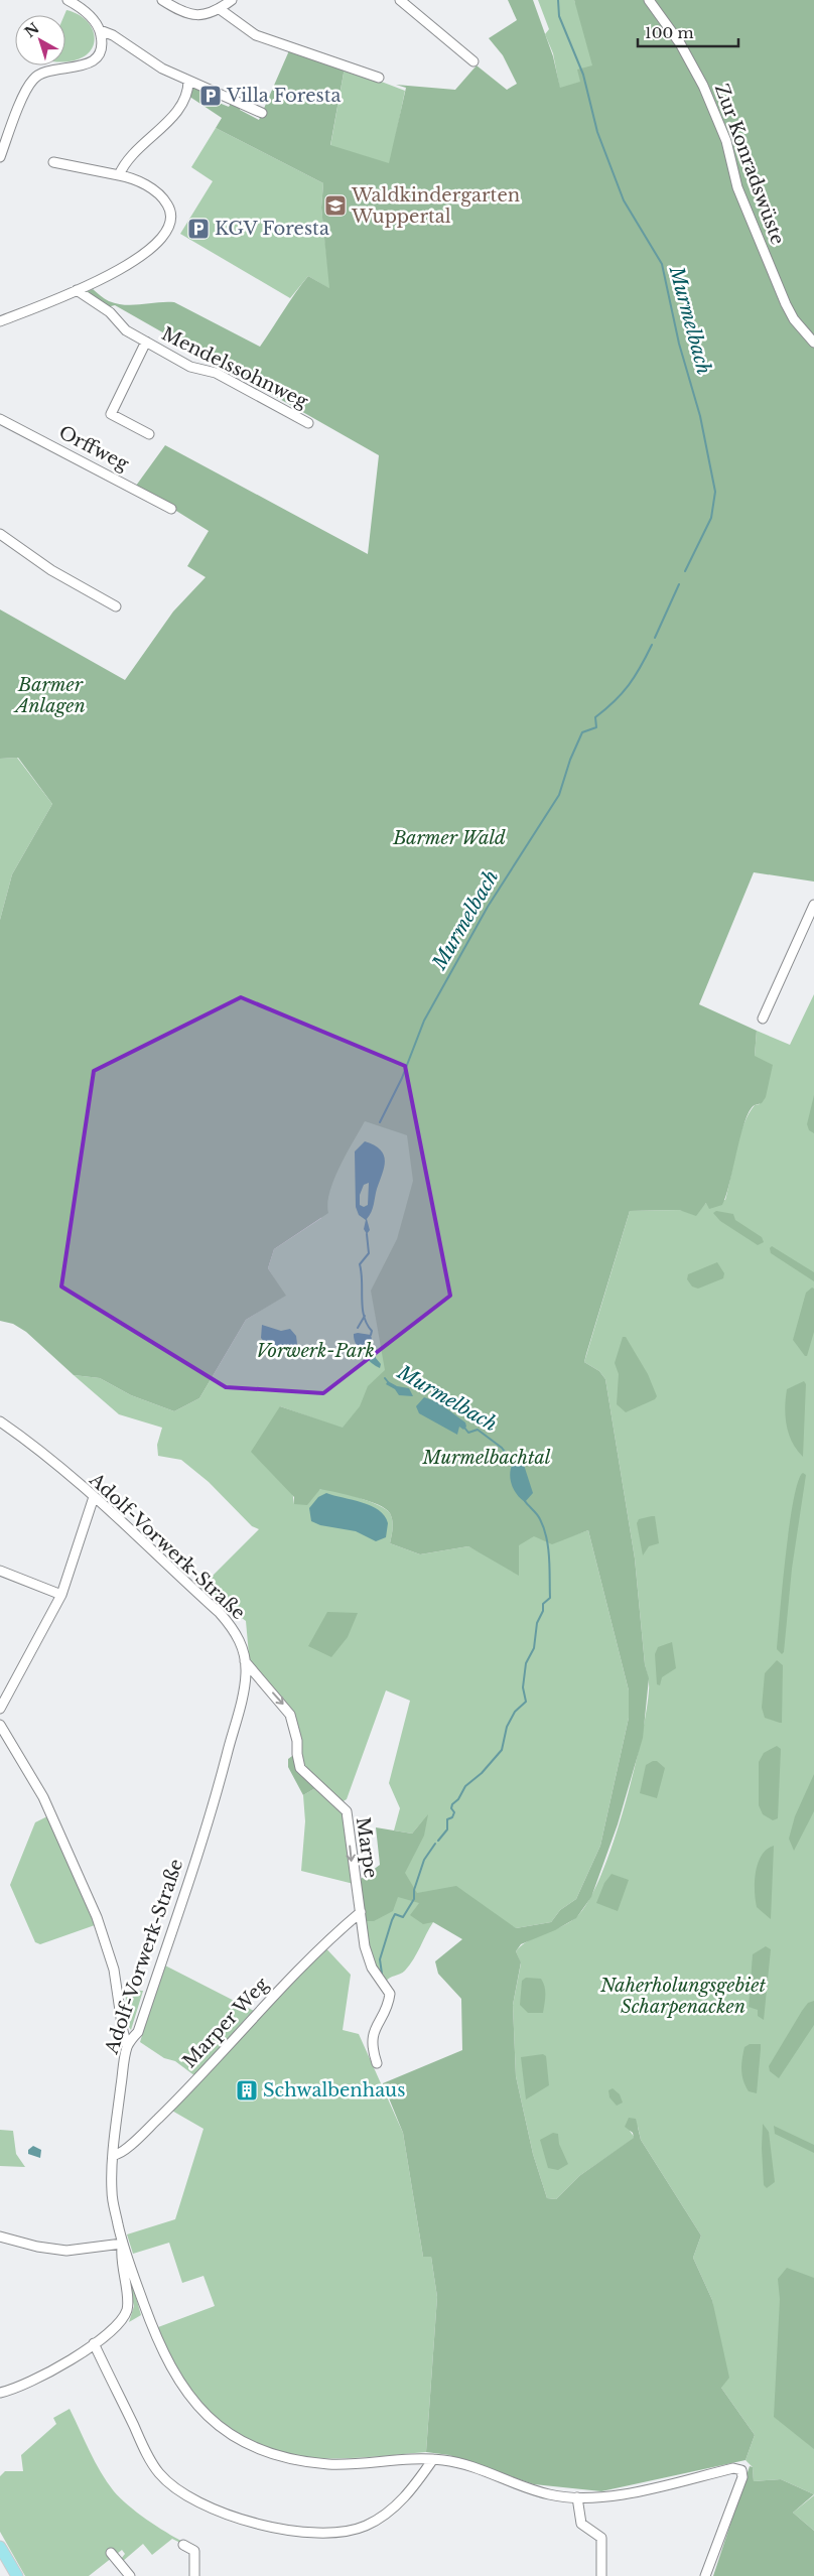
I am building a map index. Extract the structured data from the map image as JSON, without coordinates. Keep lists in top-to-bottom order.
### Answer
{
  "streets": {
    "street": [
      "Zur Konradswüste",
      "Mendelssohnweg",
      "Orffweg",
      "Adolf-Vorwerk-Straße",
      "Marpe",
      "Marper Weg"
    ]
  },
  "crossings": [
    ["Adolf-Vorwerk-Straße", "Marpe"],
    ["Adolf-Vorwerk-Straße", "Marper Weg"],
    ["Marpe", "Marper Weg"]
  ],
  "one_way": ["Marpe"],
  "water": ["Murmelbach"],
  "parks": [
    "Barmer Anlagen",
    "Barmer Wald",
    "Vorwerk-Park",
    "Murmelbachtal",
    "Naherholungsgebiet Scharpenacken"
  ],
  "places": {
    "parking": ["Villa Foresta", "KGV Foresta"],
    "school or university": ["Waldkindergarten Wuppertal"],
    "building": ["Schwalbenhaus"]
  },
  "scale_bar": "100 m",
  "north": "top left"
}
